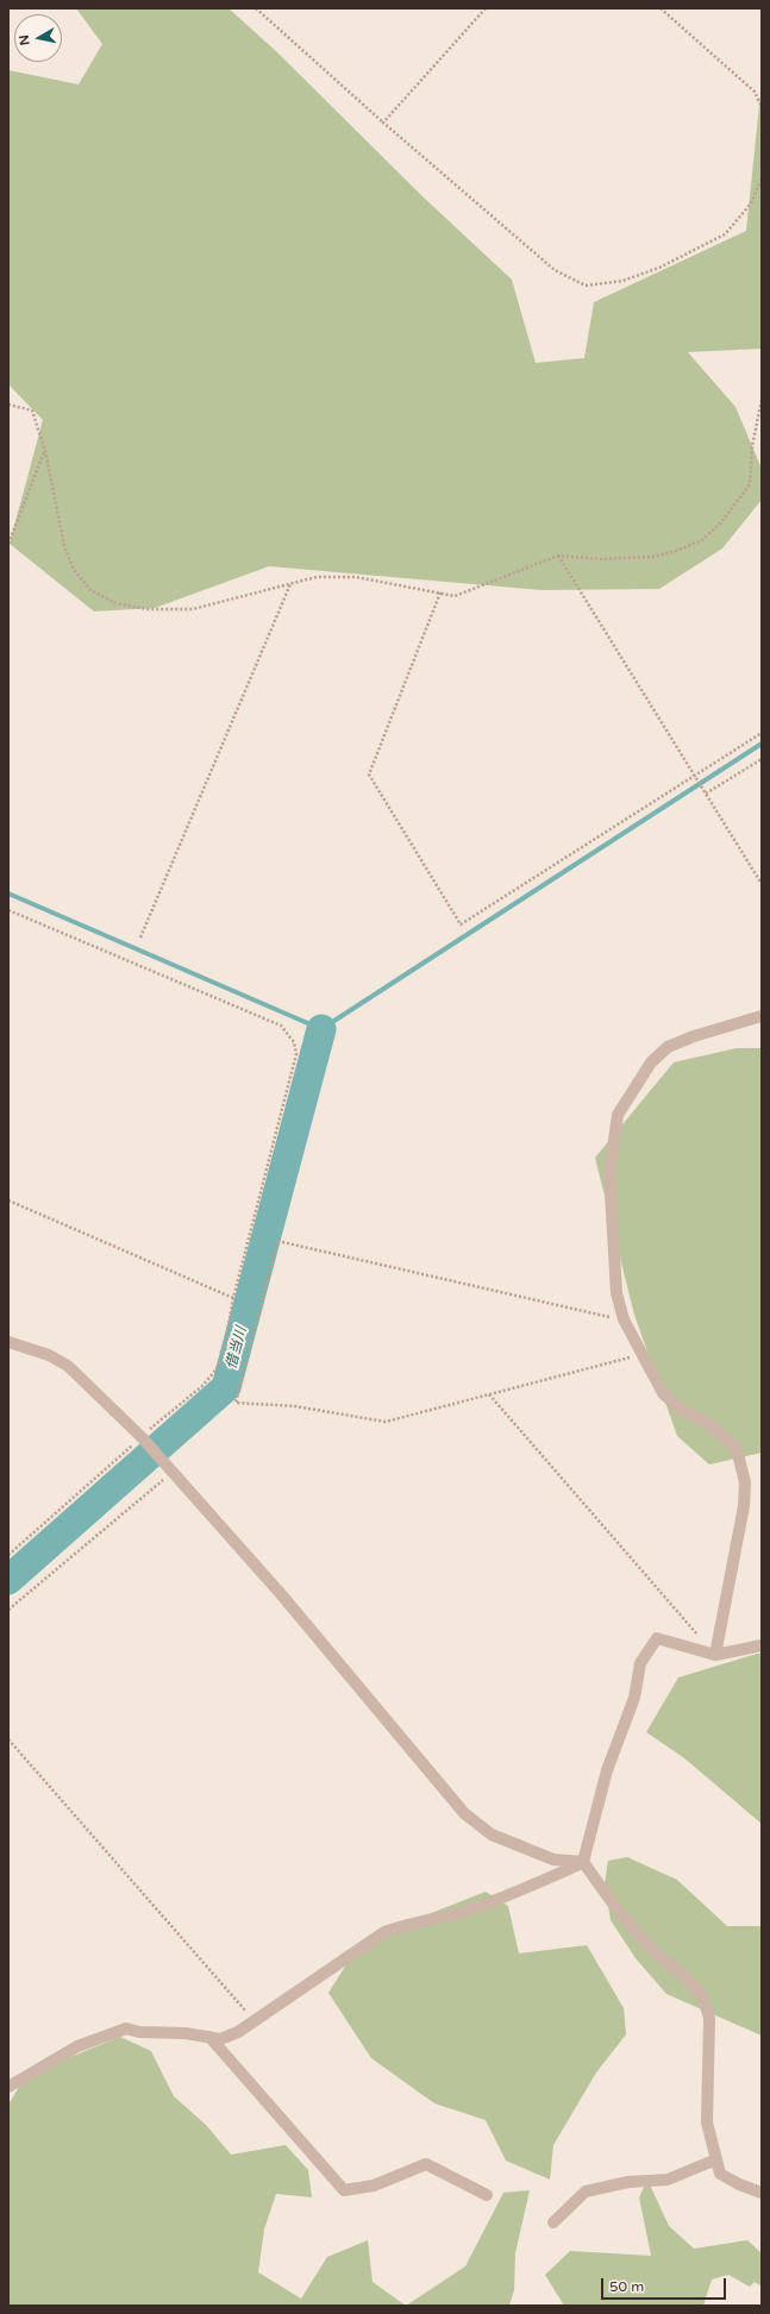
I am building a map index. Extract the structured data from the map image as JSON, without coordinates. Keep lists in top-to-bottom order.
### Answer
{
  "water": ["借当川"],
  "scale_bar": "50 m",
  "north": "left"
}
